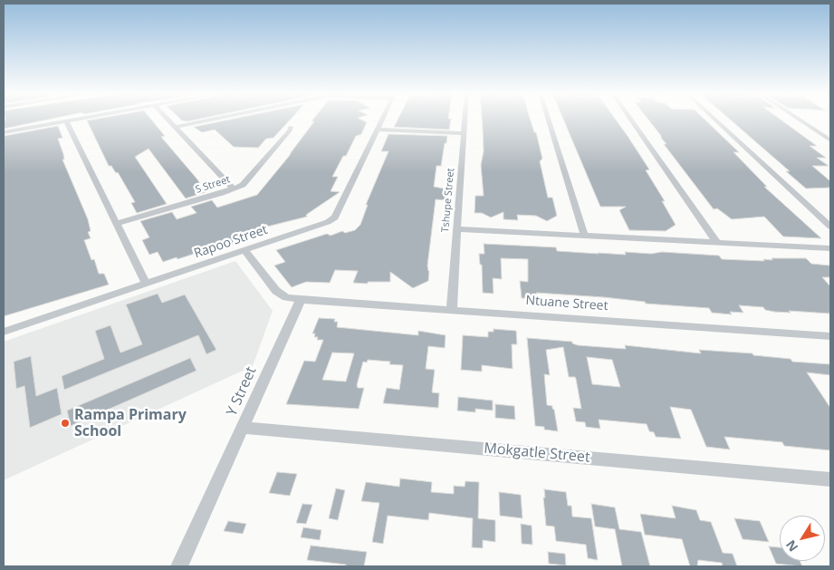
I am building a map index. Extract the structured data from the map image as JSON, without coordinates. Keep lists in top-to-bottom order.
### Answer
{
  "streets": {
    "street": [
      "S Street",
      "Tshupe Street",
      "Rapoo Street",
      "Ntuane Street",
      "Y Street",
      "Mokgatle Street"
    ]
  },
  "crossings": [
    ["Tshupe Street", "Ntuane Street"],
    ["Ntuane Street", "Y Street"],
    ["Y Street", "Mokgatle Street"]
  ],
  "places": ["Rampa Primary School"],
  "north": "bottom left"
}
